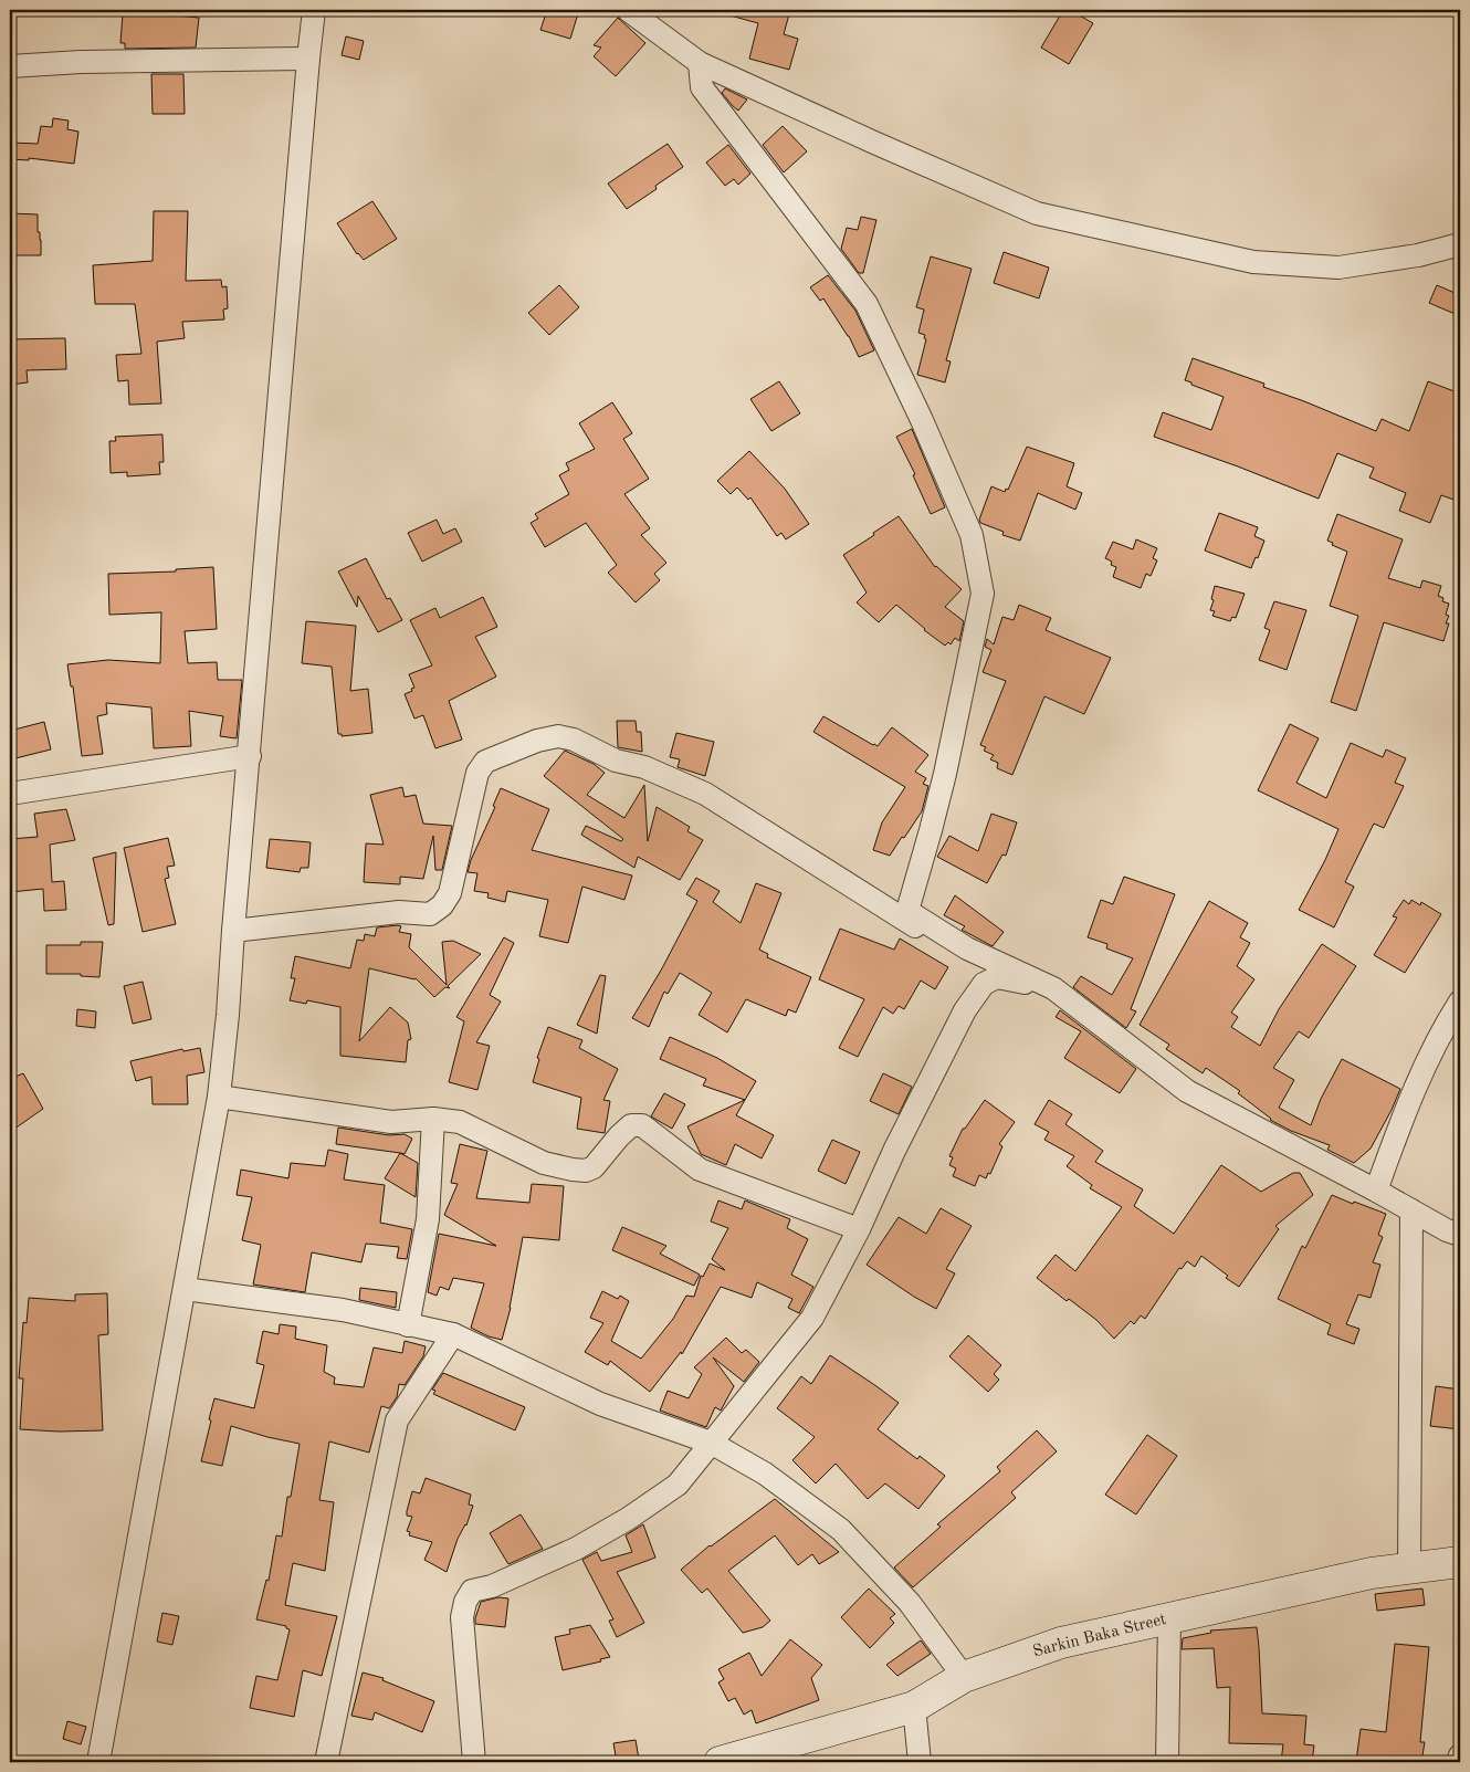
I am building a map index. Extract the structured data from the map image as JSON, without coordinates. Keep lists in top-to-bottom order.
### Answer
{
  "streets": {
    "street": ["Sarkin Baka Street"]
  }
}
